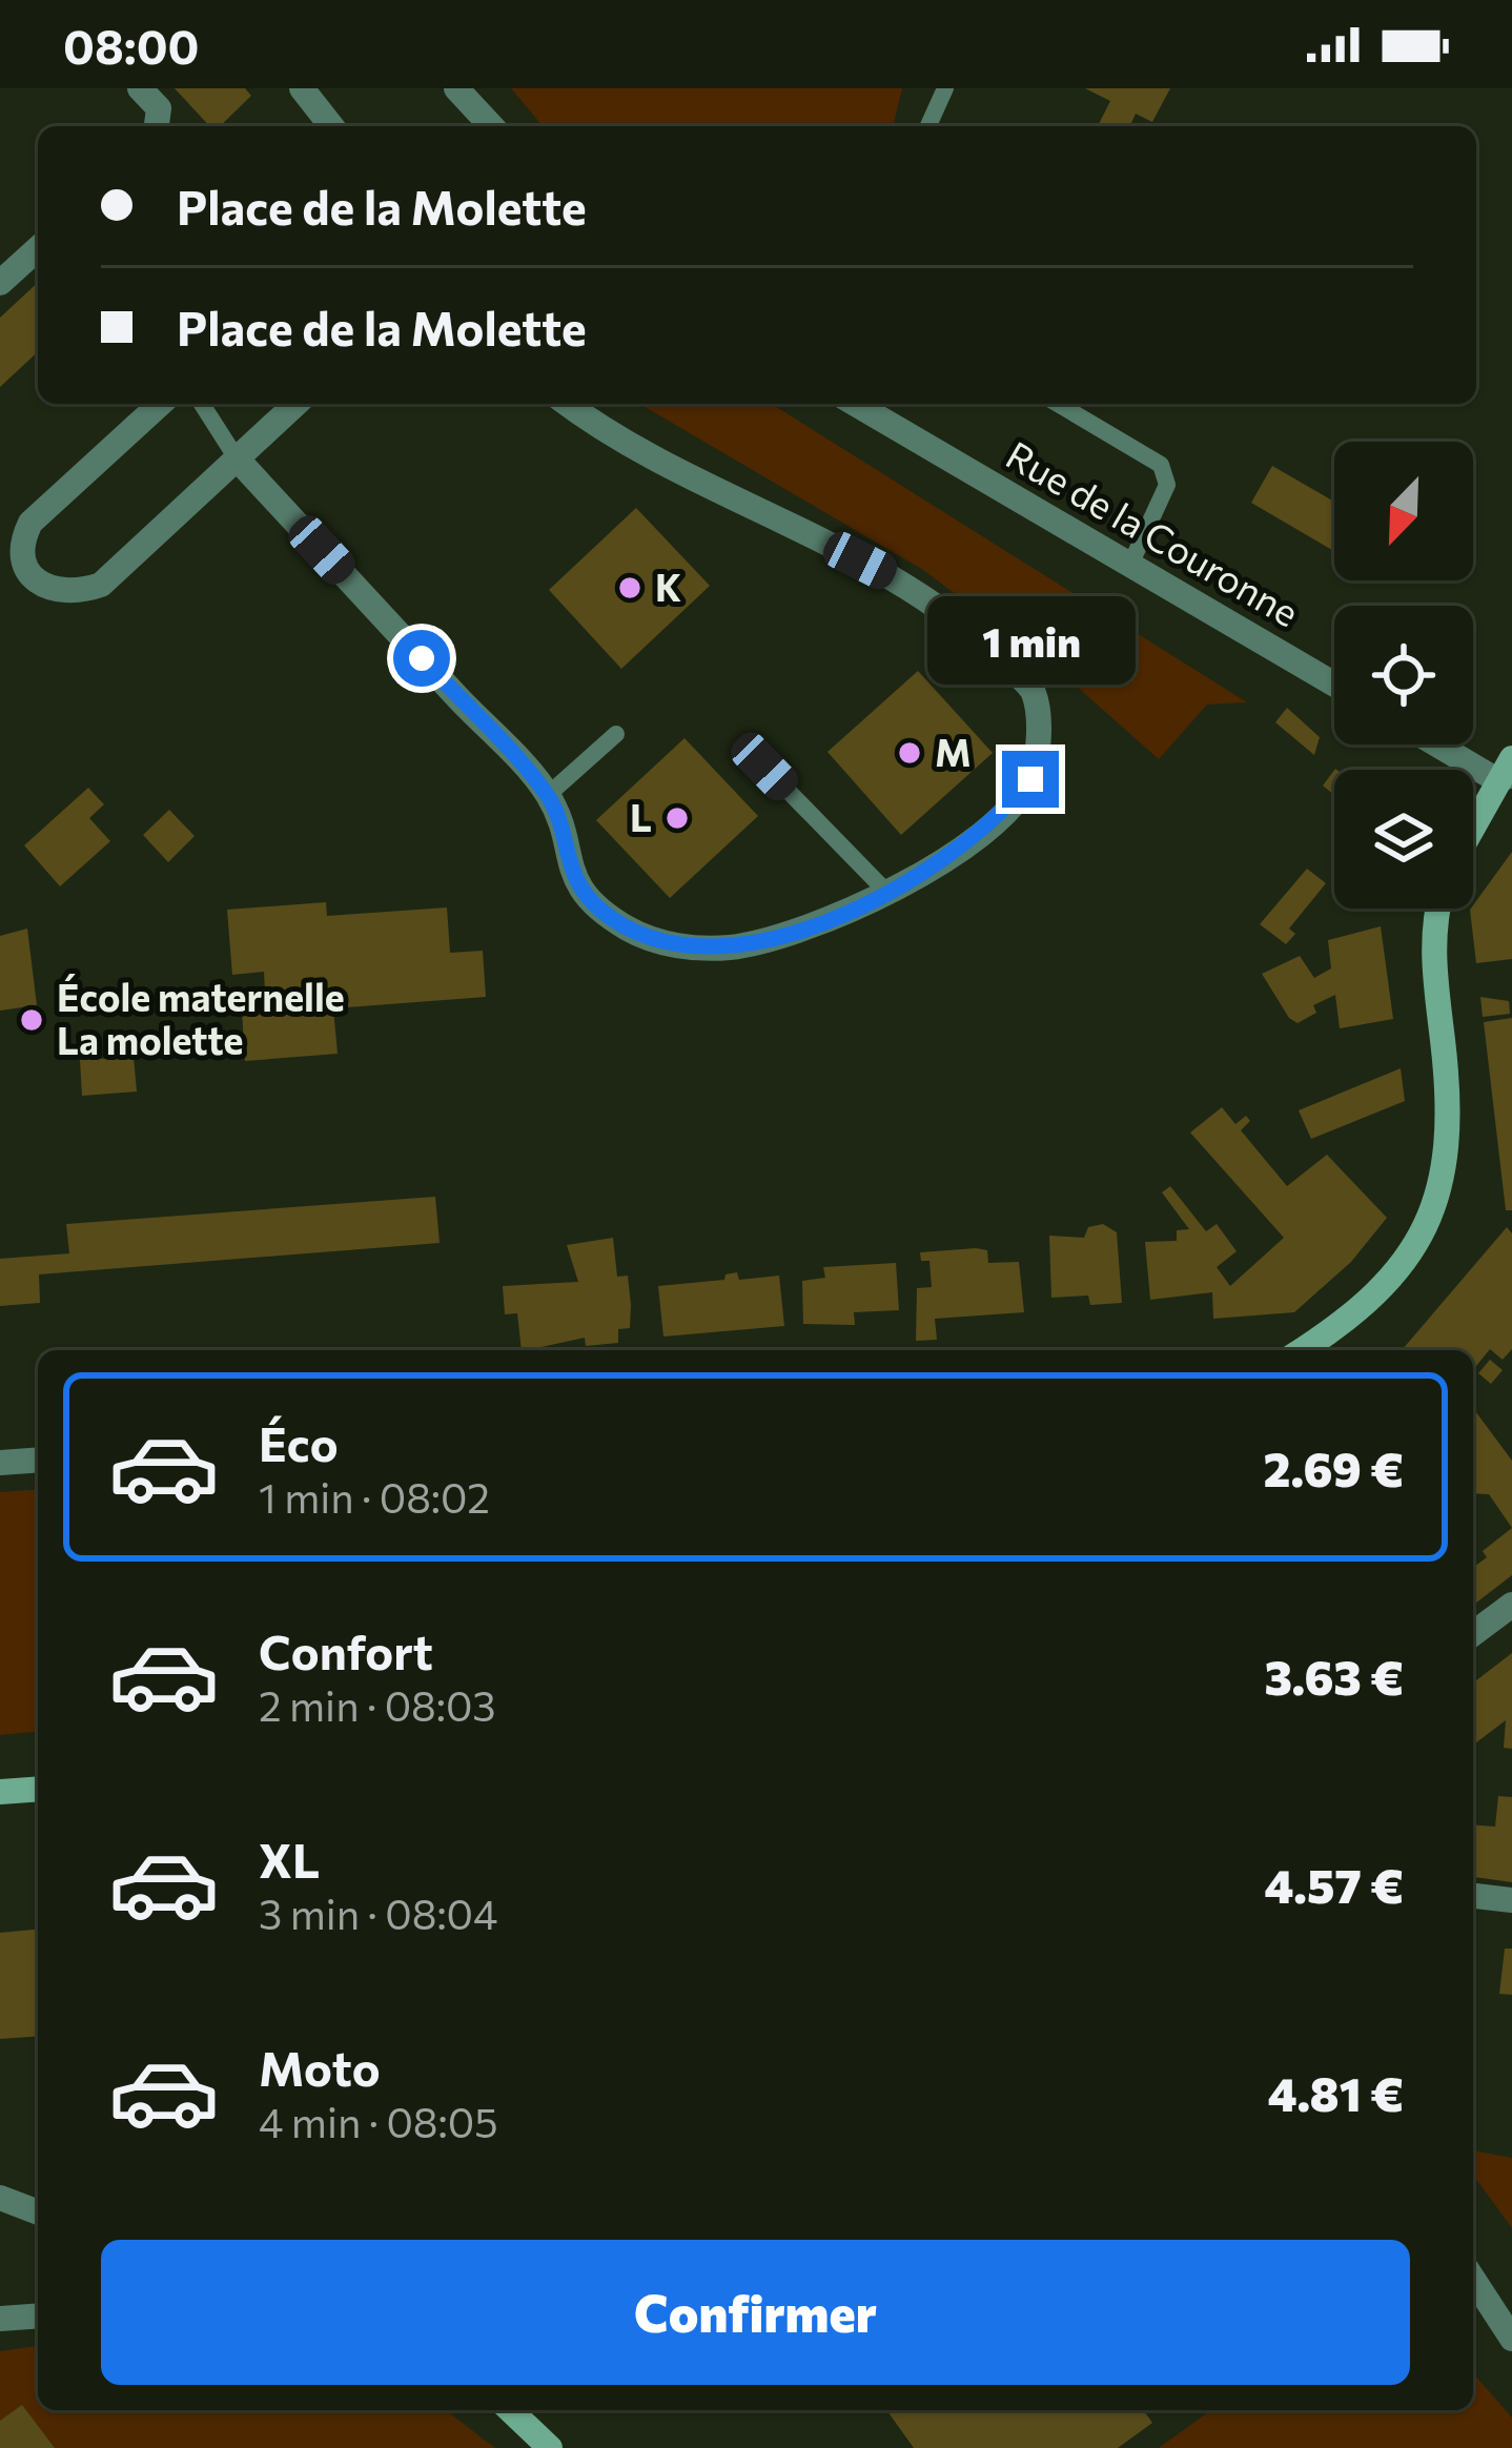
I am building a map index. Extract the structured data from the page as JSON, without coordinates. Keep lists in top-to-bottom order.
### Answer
{
  "streets": {
    "street": ["Rue de la Couronne"]
  },
  "places": [
    "K",
    "M",
    "L",
    "École maternelle La molette"
  ],
  "north": "bottom left",
  "page": {
    "status": "08:00",
    "banner": ["Place de la Molette", "Place de la Molette"],
    "bubble": "1 min",
    "list": [
      {
        "name": "Éco",
        "note": "1 min · 08:02",
        "value": "2.69 €"
      },
      {
        "name": "Confort",
        "note": "2 min · 08:03",
        "value": "3.63 €"
      },
      {
        "name": "XL",
        "note": "3 min · 08:04",
        "value": "4.57 €"
      },
      {
        "name": "Moto",
        "note": "4 min · 08:05",
        "value": "4.81 €"
      }
    ],
    "buttons": "Confirmer"
  }
}
